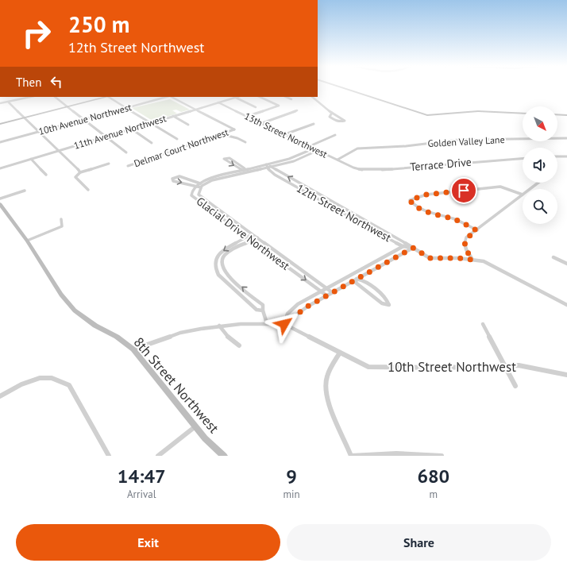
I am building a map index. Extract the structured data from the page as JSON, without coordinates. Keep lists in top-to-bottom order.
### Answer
{
  "streets": {
    "street": [
      "10th Avenue Northwest",
      "11th Avenue Northwest",
      "13th Street Northwest",
      "Golden Valley Lane",
      "Delmar Court Northwest",
      "Terrace Drive",
      "12th Street Northwest",
      "Glacial Drive Northwest",
      "10th Street Northwest",
      "8th Street Northwest"
    ]
  },
  "crossings": [
    ["11th Avenue Northwest", "13th Street Northwest"],
    ["11th Avenue Northwest", "Delmar Court Northwest"],
    ["13th Street Northwest", "Golden Valley Lane"],
    ["13th Street Northwest", "Terrace Drive"],
    ["13th Street Northwest", "Glacial Drive Northwest"],
    ["12th Street Northwest", "Glacial Drive Northwest"]
  ],
  "north": "bottom right",
  "page": {
    "turn": ["250 m", "12th Street Northwest"],
    "then": "Then",
    "eta": [
      "14:47",
      "Arrival",
      "9",
      "min",
      "680",
      "m"
    ],
    "buttons": ["Exit", "Share"]
  }
}
